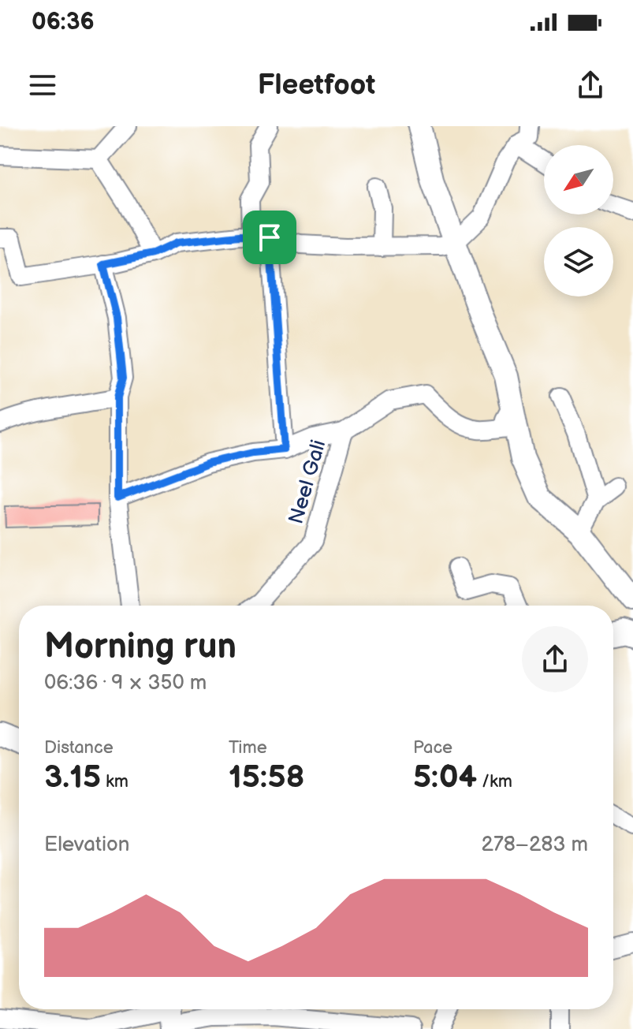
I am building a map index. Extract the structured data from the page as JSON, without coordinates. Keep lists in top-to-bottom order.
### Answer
{
  "streets": {
    "street": ["Neel Gali"]
  },
  "north": "bottom left",
  "page": {
    "status": "06:36",
    "header": "Fleetfoot",
    "heading": ["Morning run", "06:36 · 9 × 350 m"],
    "stats": [
      ["Distance", "3.15 km"],
      ["Time", "15:58"],
      ["Pace", "5:04 /km"]
    ],
    "chart": ["Elevation", "278–283 m"]
  }
}
